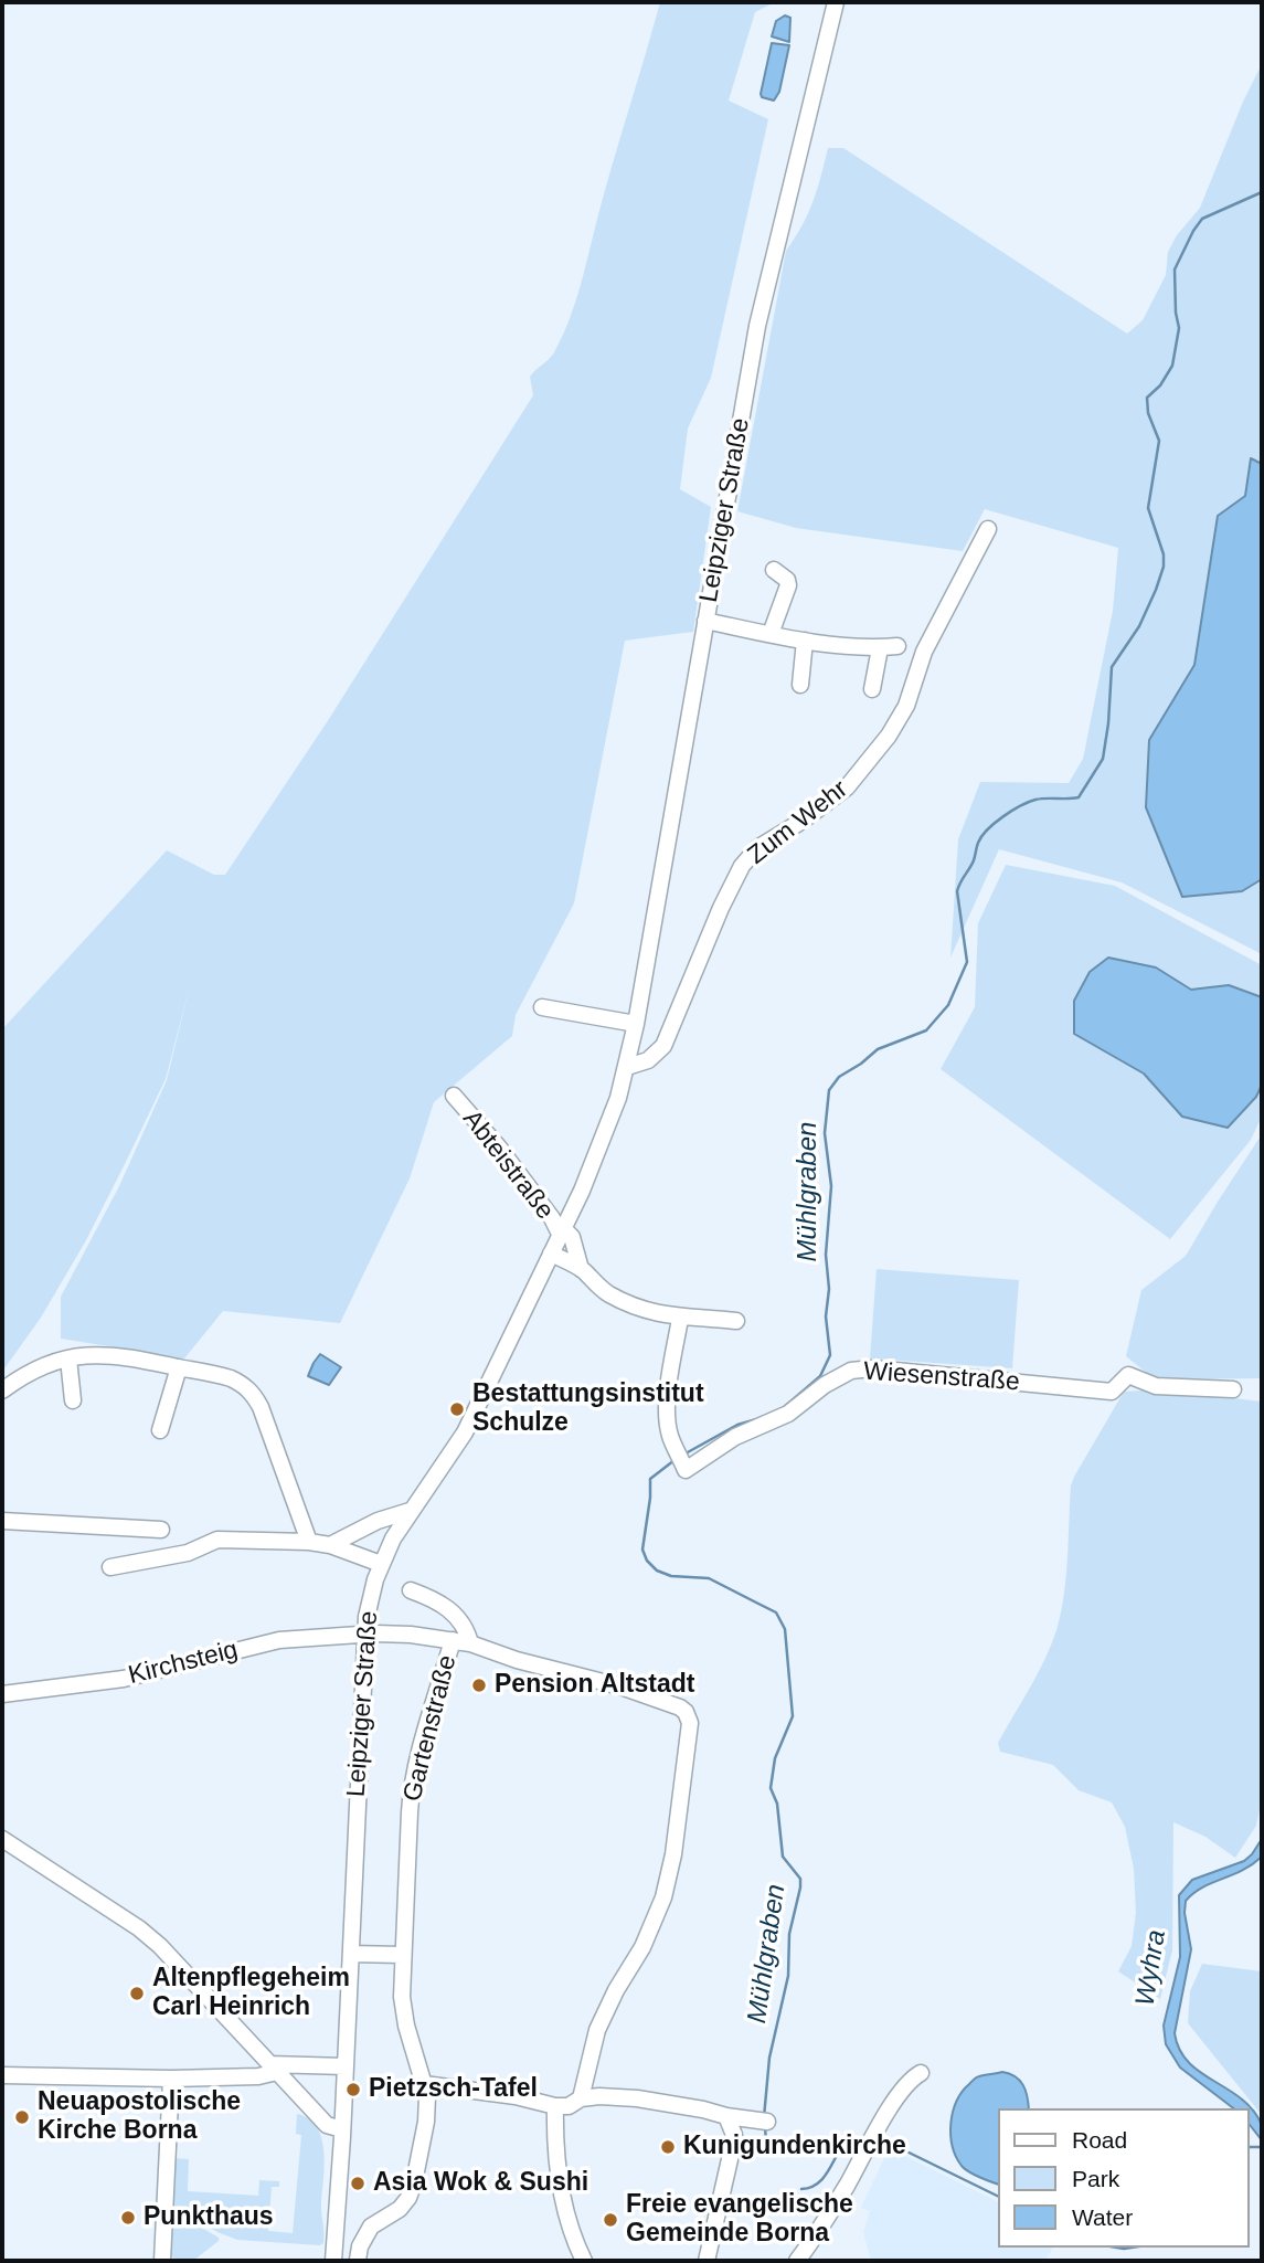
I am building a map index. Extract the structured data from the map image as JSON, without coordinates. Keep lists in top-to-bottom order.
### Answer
{
  "streets": {
    "street": [
      "Leipziger Straße",
      "Zum Wehr",
      "Abteistraße",
      "Wiesenstraße",
      "Kirchsteig",
      "Gartenstraße"
    ]
  },
  "crossings": [
    ["Leipziger Straße", "Zum Wehr"],
    ["Leipziger Straße", "Abteistraße"],
    ["Leipziger Straße", "Kirchsteig"],
    ["Kirchsteig", "Gartenstraße"]
  ],
  "water": ["Mühlgraben", "Wyhra"],
  "places": [
    "Bestattungsinstitut Schulze",
    "Pension Altstadt",
    "Altenpflegeheim Carl Heinrich",
    "Pietzsch-Tafel",
    "Neuapostolische Kirche Borna",
    "Kunigundenkirche",
    "Asia Wok & Sushi",
    "Punkthaus",
    "Freie evangelische Gemeinde Borna"
  ],
  "legend": ["Road", "Park", "Water"]
}
